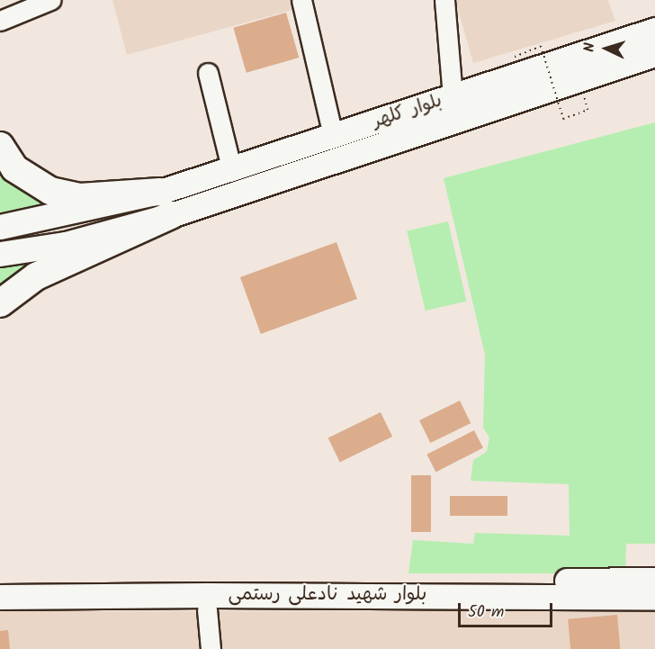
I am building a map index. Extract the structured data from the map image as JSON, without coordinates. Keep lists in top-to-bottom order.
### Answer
{
  "streets": {
    "main road": ["بلوار کلهر", "بلوار شهید نادعلی رستمی"]
  },
  "scale_bar": "50 m",
  "north": "left"
}
